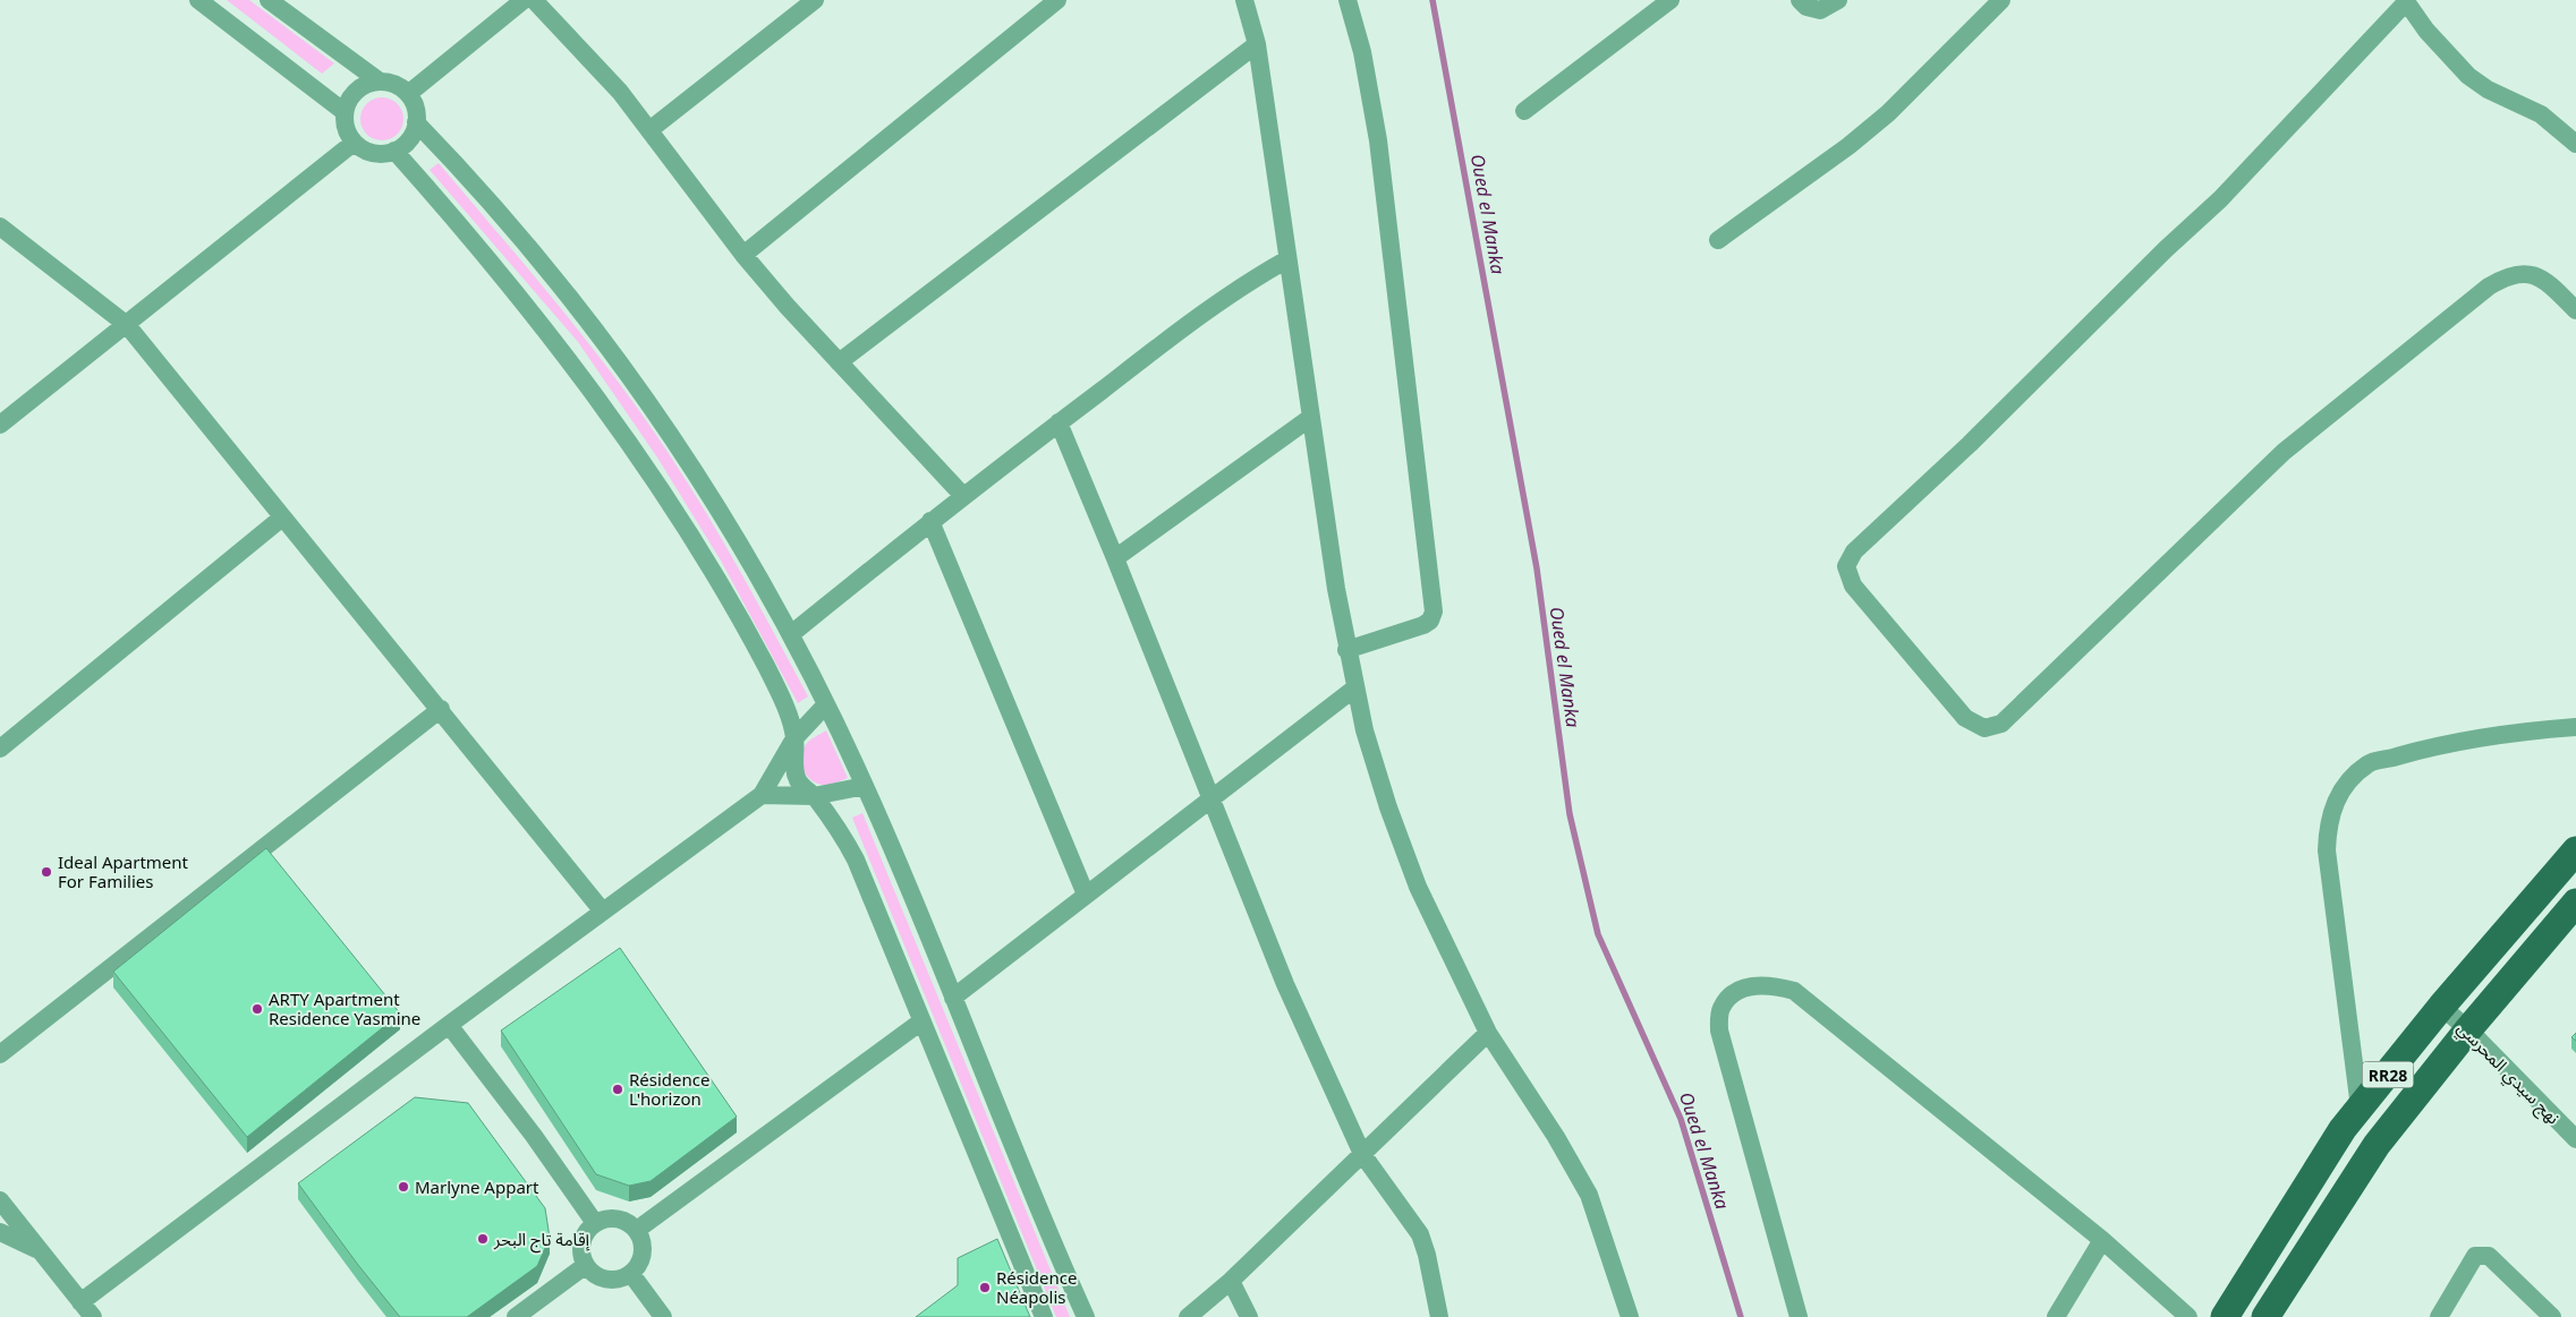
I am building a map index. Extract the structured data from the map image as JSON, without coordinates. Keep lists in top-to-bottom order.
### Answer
{
  "streets": {
    "main road": ["RR28"],
    "street": ["نهج سيدي المحرسي"]
  },
  "crossings": [
    ["نهج سيدي المحرسي", "RR28"]
  ],
  "water": ["Oued el Manka"],
  "places": [
    "Ideal Apartment For Families",
    "ARTY Apartment Residence Yasmine",
    "Résidence L'horizon",
    "Marlyne Appart",
    "إقامة تاج البحر",
    "Résidence Néapolis"
  ]
}
